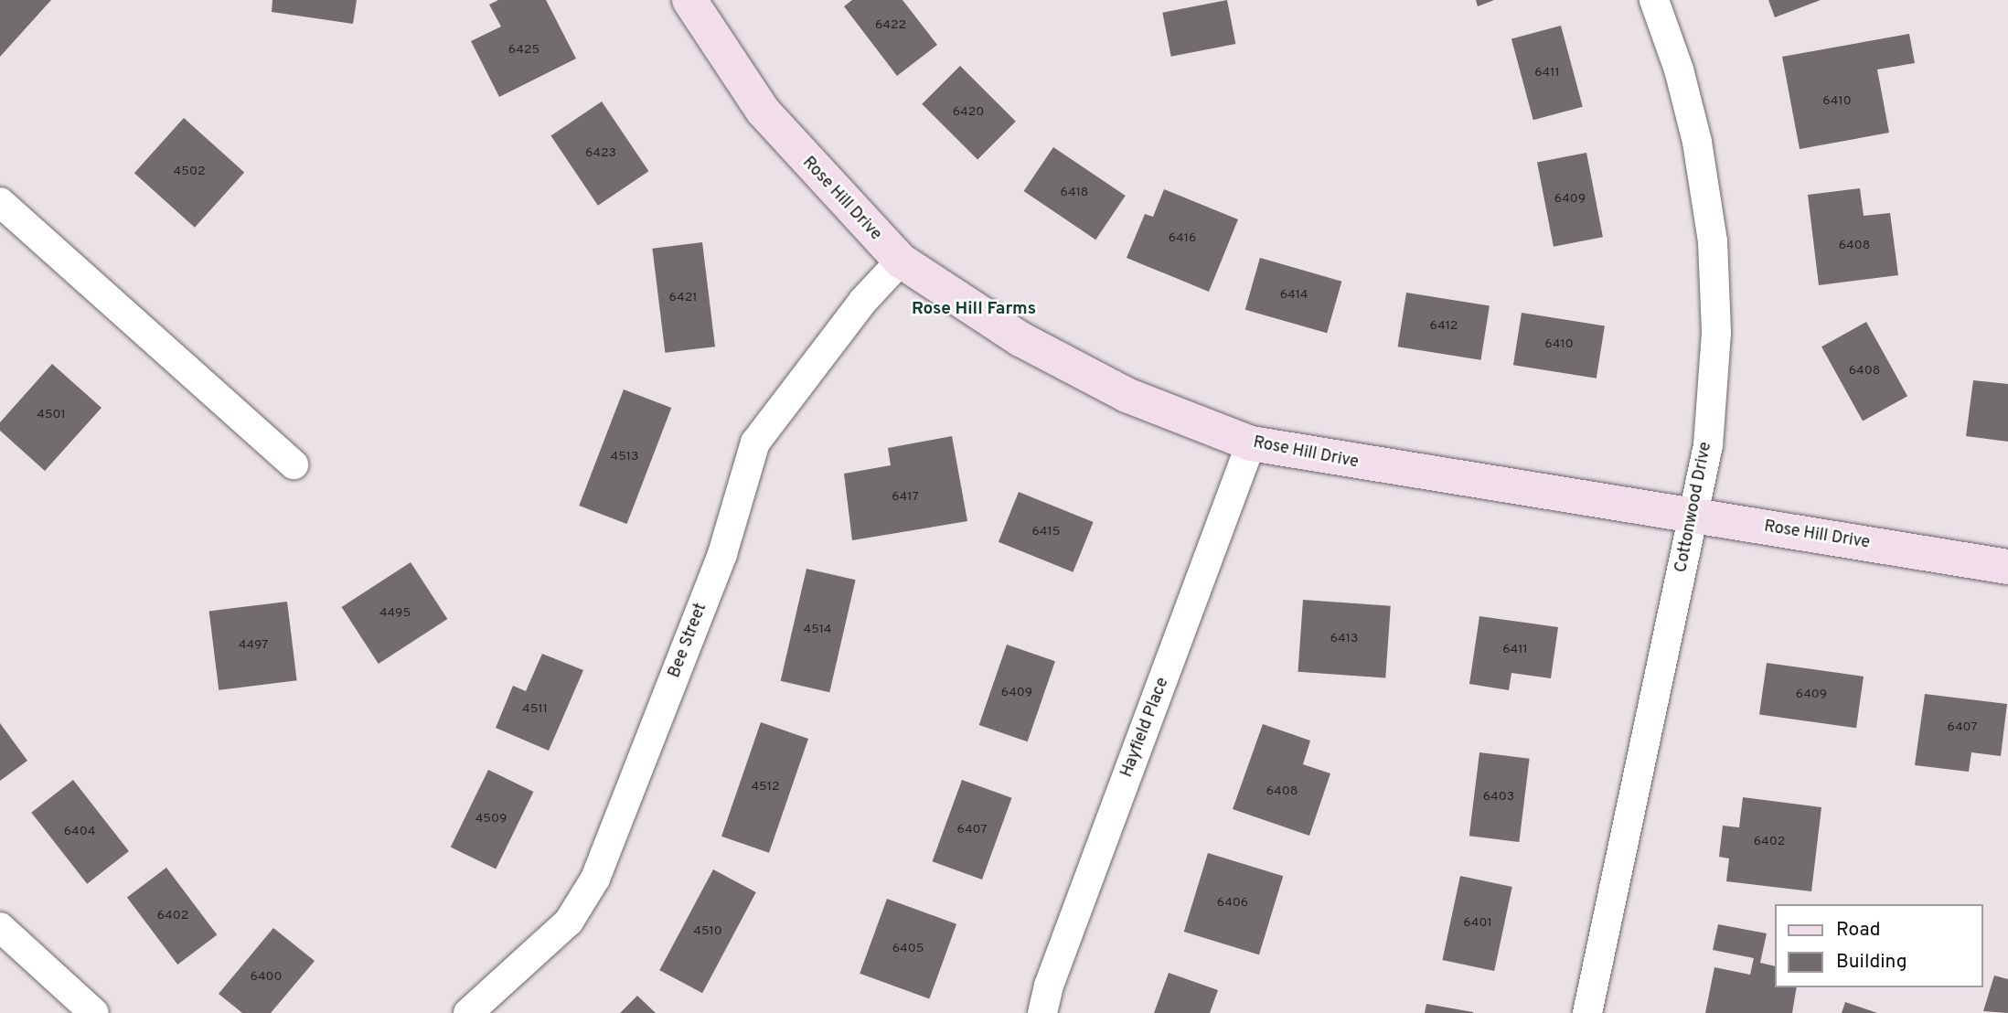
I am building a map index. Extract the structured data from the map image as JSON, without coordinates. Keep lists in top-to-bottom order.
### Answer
{
  "streets": {
    "street": [
      "Rose Hill Drive",
      "Cottonwood Drive",
      "Bee Street",
      "Hayfield Place"
    ]
  },
  "crossings": [
    ["Rose Hill Drive", "Cottonwood Drive"],
    ["Rose Hill Drive", "Bee Street"],
    ["Rose Hill Drive", "Hayfield Place"]
  ],
  "districts": ["Rose Hill Farms"],
  "house_numbers": [
    "6422",
    "6425",
    "6411",
    "6410",
    "6420",
    "6423",
    "4502",
    "6418",
    "6409",
    "6416",
    "6408",
    "6414",
    "6421",
    "6412",
    "6410",
    "6408",
    "4501",
    "4513",
    "6417",
    "6415",
    "4495",
    "4514",
    "6413",
    "4497",
    "6411",
    "6409",
    "6409",
    "4511",
    "6407",
    "4512",
    "6408",
    "6403",
    "4509",
    "6407",
    "6404",
    "6402",
    "6406",
    "6402",
    "6401",
    "4510",
    "6405",
    "6400"
  ],
  "legend": ["Road", "Building"]
}
